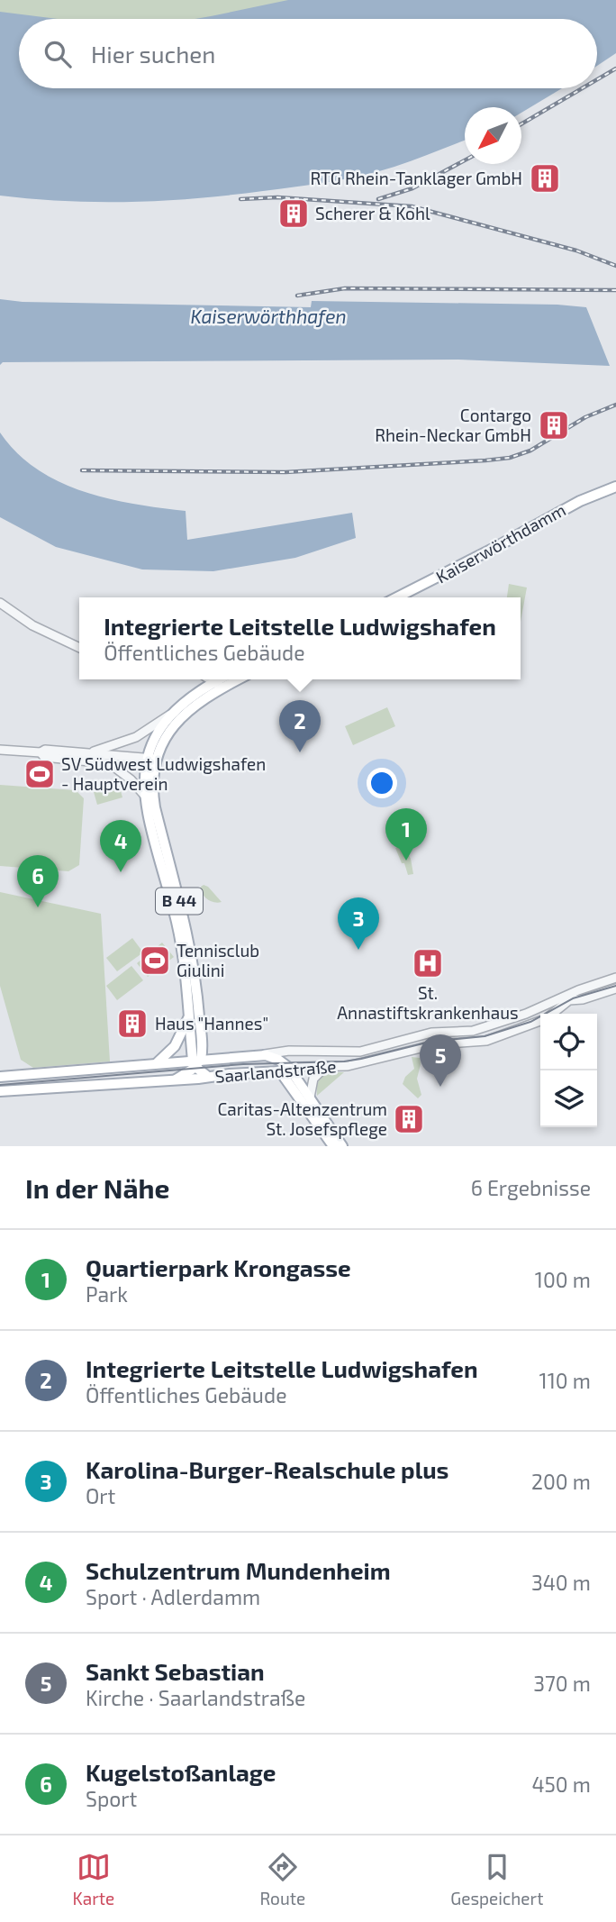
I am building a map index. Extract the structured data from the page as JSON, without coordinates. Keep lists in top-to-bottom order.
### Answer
{
  "streets": {
    "main road": ["Kaiserwörthdamm", "B 44", "Saarlandstraße"]
  },
  "crossings": [
    ["B 44", "Saarlandstraße"]
  ],
  "water": ["Kaiserwörthhafen"],
  "places": {
    "building": [
      "RTG Rhein-Tanklager GmbH",
      "Scherer & Kohl",
      "Contargo Rhein-Neckar GmbH",
      "Haus \"Hannes\"",
      "Caritas-Altenzentrum St. Josefspflege"
    ],
    "sports": ["SV Südwest Ludwigshafen - Hauptverein", "Tennisclub Giulini"],
    "hospital": ["St. Annastiftskrankenhaus"]
  },
  "north": "bottom left",
  "page": {
    "search": "Hier suchen",
    "popup": ["Integrierte Leitstelle Ludwigshafen", "Öffentliches Gebäude"],
    "pins": [
      "2",
      "1",
      "4",
      "6",
      "3",
      "5"
    ],
    "heading": ["In der Nähe", "6 Ergebnisse"],
    "list": [
      {
        "mark": "1",
        "name": "Quartierpark Krongasse",
        "note": "Park",
        "value": "100 m"
      },
      {
        "mark": "2",
        "name": "Integrierte Leitstelle Ludwigshafen",
        "note": "Öffentliches Gebäude",
        "value": "110 m"
      },
      {
        "mark": "3",
        "name": "Karolina-Burger-Realschule plus",
        "note": "Ort",
        "value": "200 m"
      },
      {
        "mark": "4",
        "name": "Schulzentrum Mundenheim",
        "note": "Sport · Adlerdamm",
        "value": "340 m"
      },
      {
        "mark": "5",
        "name": "Sankt Sebastian",
        "note": "Kirche · Saarlandstraße",
        "value": "370 m"
      },
      {
        "mark": "6",
        "name": "Kugelstoßanlage",
        "note": "Sport",
        "value": "450 m"
      }
    ],
    "nav": ["Karte", "Route", "Gespeichert"]
  }
}
